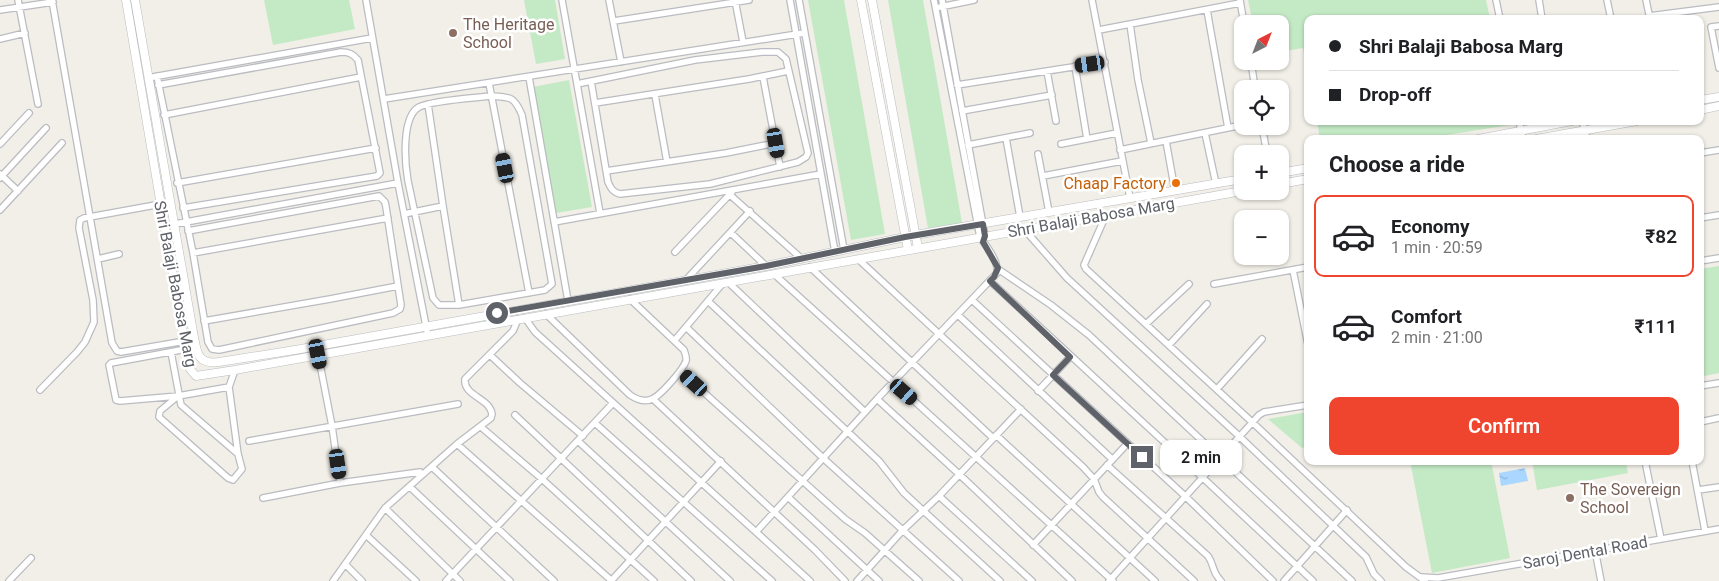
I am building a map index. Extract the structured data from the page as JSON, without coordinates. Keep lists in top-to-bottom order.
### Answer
{
  "streets": {
    "street": ["Shri Balaji Babosa Marg", "Saroj Dental Road"]
  },
  "places": ["The Heritage School", "Chaap Factory", "The Sovereign School"],
  "north": "top right",
  "page": {
    "map_buttons": ["+", "−"],
    "banner": ["Shri Balaji Babosa Marg", "Drop-off"],
    "heading": "Choose a ride",
    "list": [
      {
        "name": "Economy",
        "note": "1 min · 20:59",
        "value": "₹82"
      },
      {
        "name": "Comfort",
        "note": "2 min · 21:00",
        "value": "₹111"
      }
    ],
    "buttons": "Confirm",
    "bubble": "2 min"
  }
}
